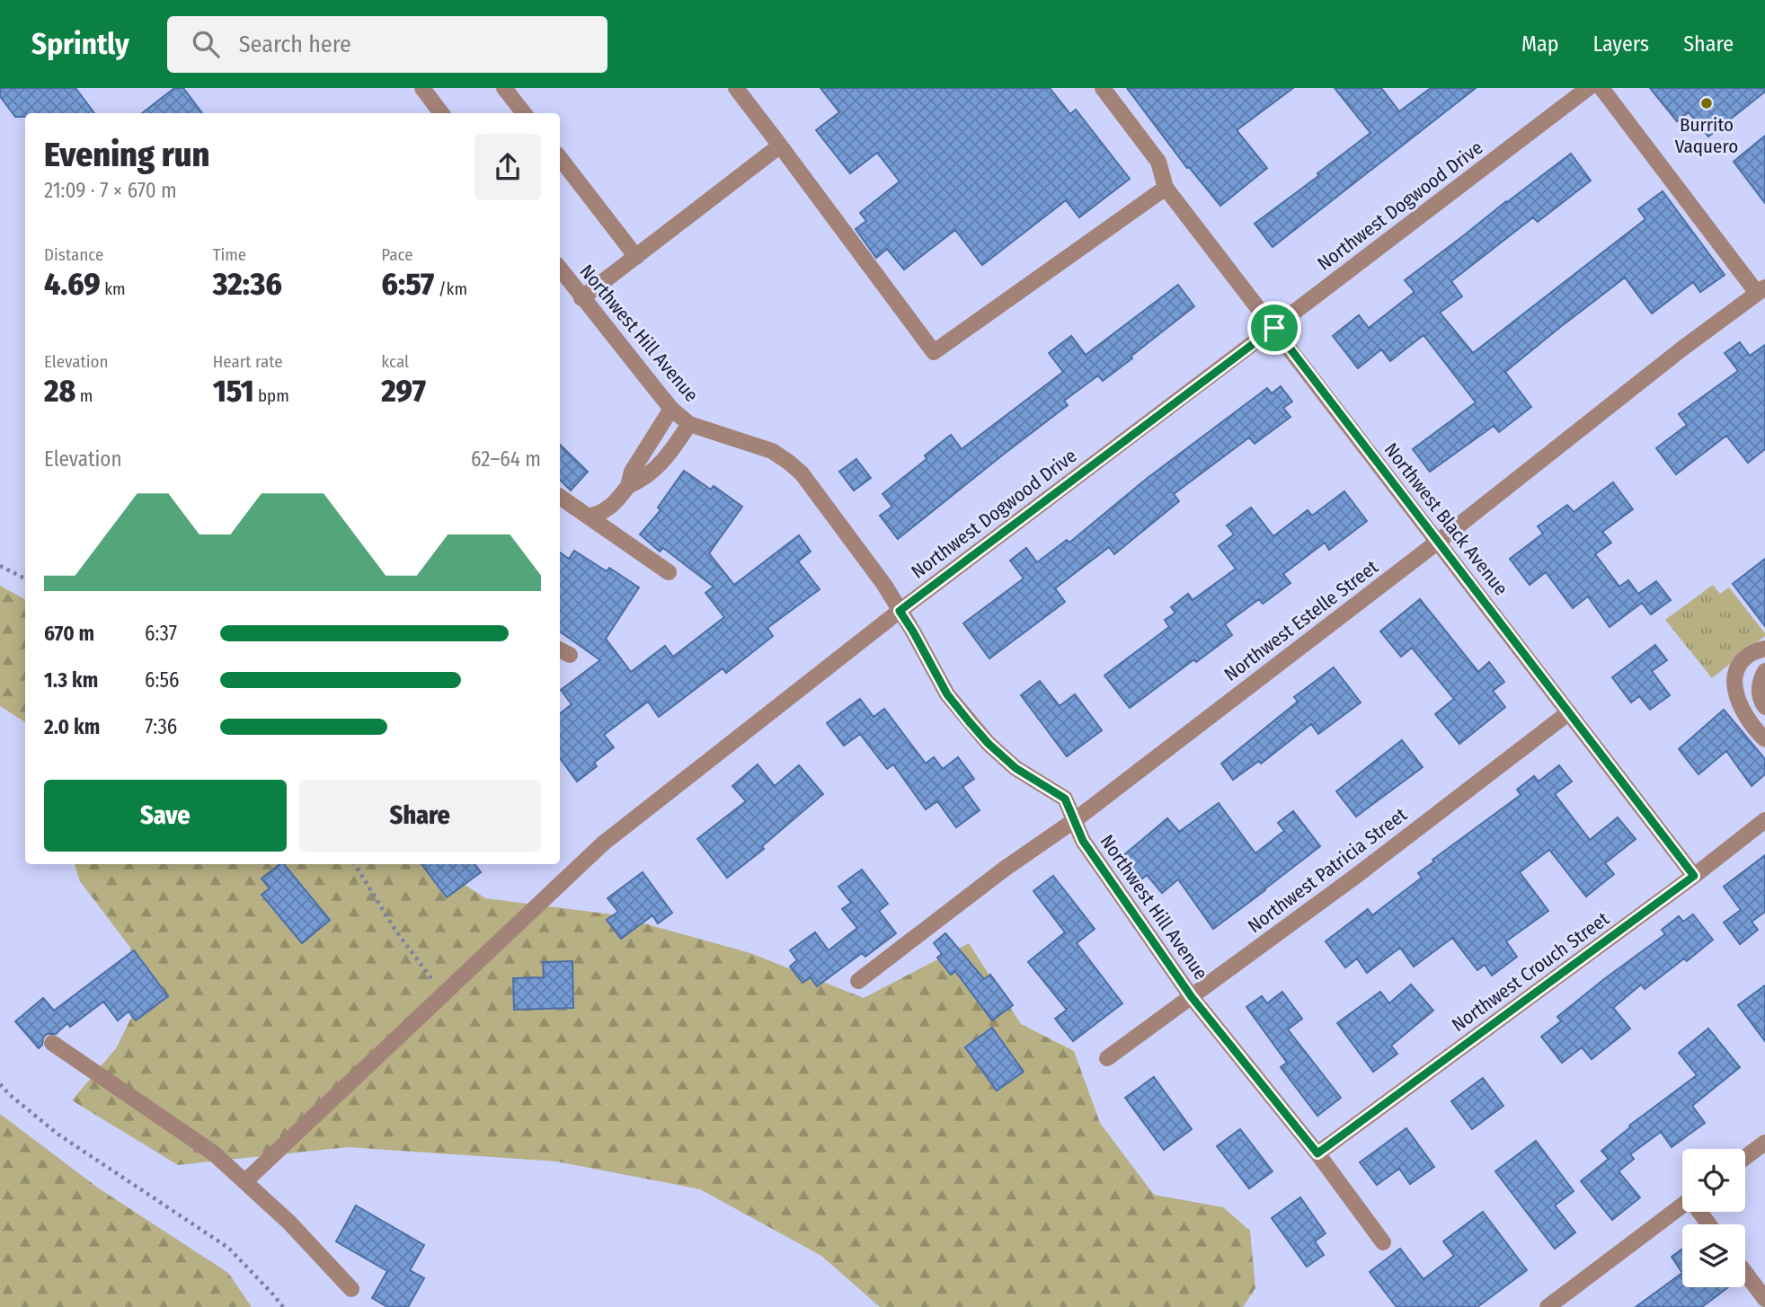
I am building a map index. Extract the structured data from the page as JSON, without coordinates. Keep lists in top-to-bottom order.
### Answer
{
  "streets": {
    "street": [
      "Northwest Dogwood Drive",
      "Northwest Hill Avenue",
      "Northwest Black Avenue",
      "Northwest Estelle Street",
      "Northwest Patricia Street",
      "Northwest Crouch Street"
    ]
  },
  "crossings": [
    ["Northwest Dogwood Drive", "Northwest Hill Avenue"],
    ["Northwest Dogwood Drive", "Northwest Black Avenue"],
    ["Northwest Hill Avenue", "Northwest Estelle Street"],
    ["Northwest Hill Avenue", "Northwest Patricia Street"],
    ["Northwest Hill Avenue", "Northwest Crouch Street"],
    ["Northwest Black Avenue", "Northwest Estelle Street"],
    ["Northwest Black Avenue", "Northwest Patricia Street"],
    ["Northwest Black Avenue", "Northwest Crouch Street"]
  ],
  "places": ["Burrito Vaquero"],
  "page": {
    "header": "Sprintly",
    "search": "Search here",
    "nav": ["Map", "Layers", "Share"],
    "heading": ["Evening run", "21:09 · 7 × 670 m"],
    "stats": [
      ["Distance", "4.69 km"],
      ["Time", "32:36"],
      ["Pace", "6:57 /km"],
      ["Elevation", "28 m"],
      ["Heart rate", "151 bpm"],
      ["kcal", "297"]
    ],
    "chart": ["Elevation", "62–64 m"],
    "list": [
      {
        "name": "670 m",
        "note": "6:37"
      },
      {
        "name": "1.3 km",
        "note": "6:56"
      },
      {
        "name": "2.0 km",
        "note": "7:36"
      }
    ],
    "buttons": ["Save", "Share"]
  }
}
